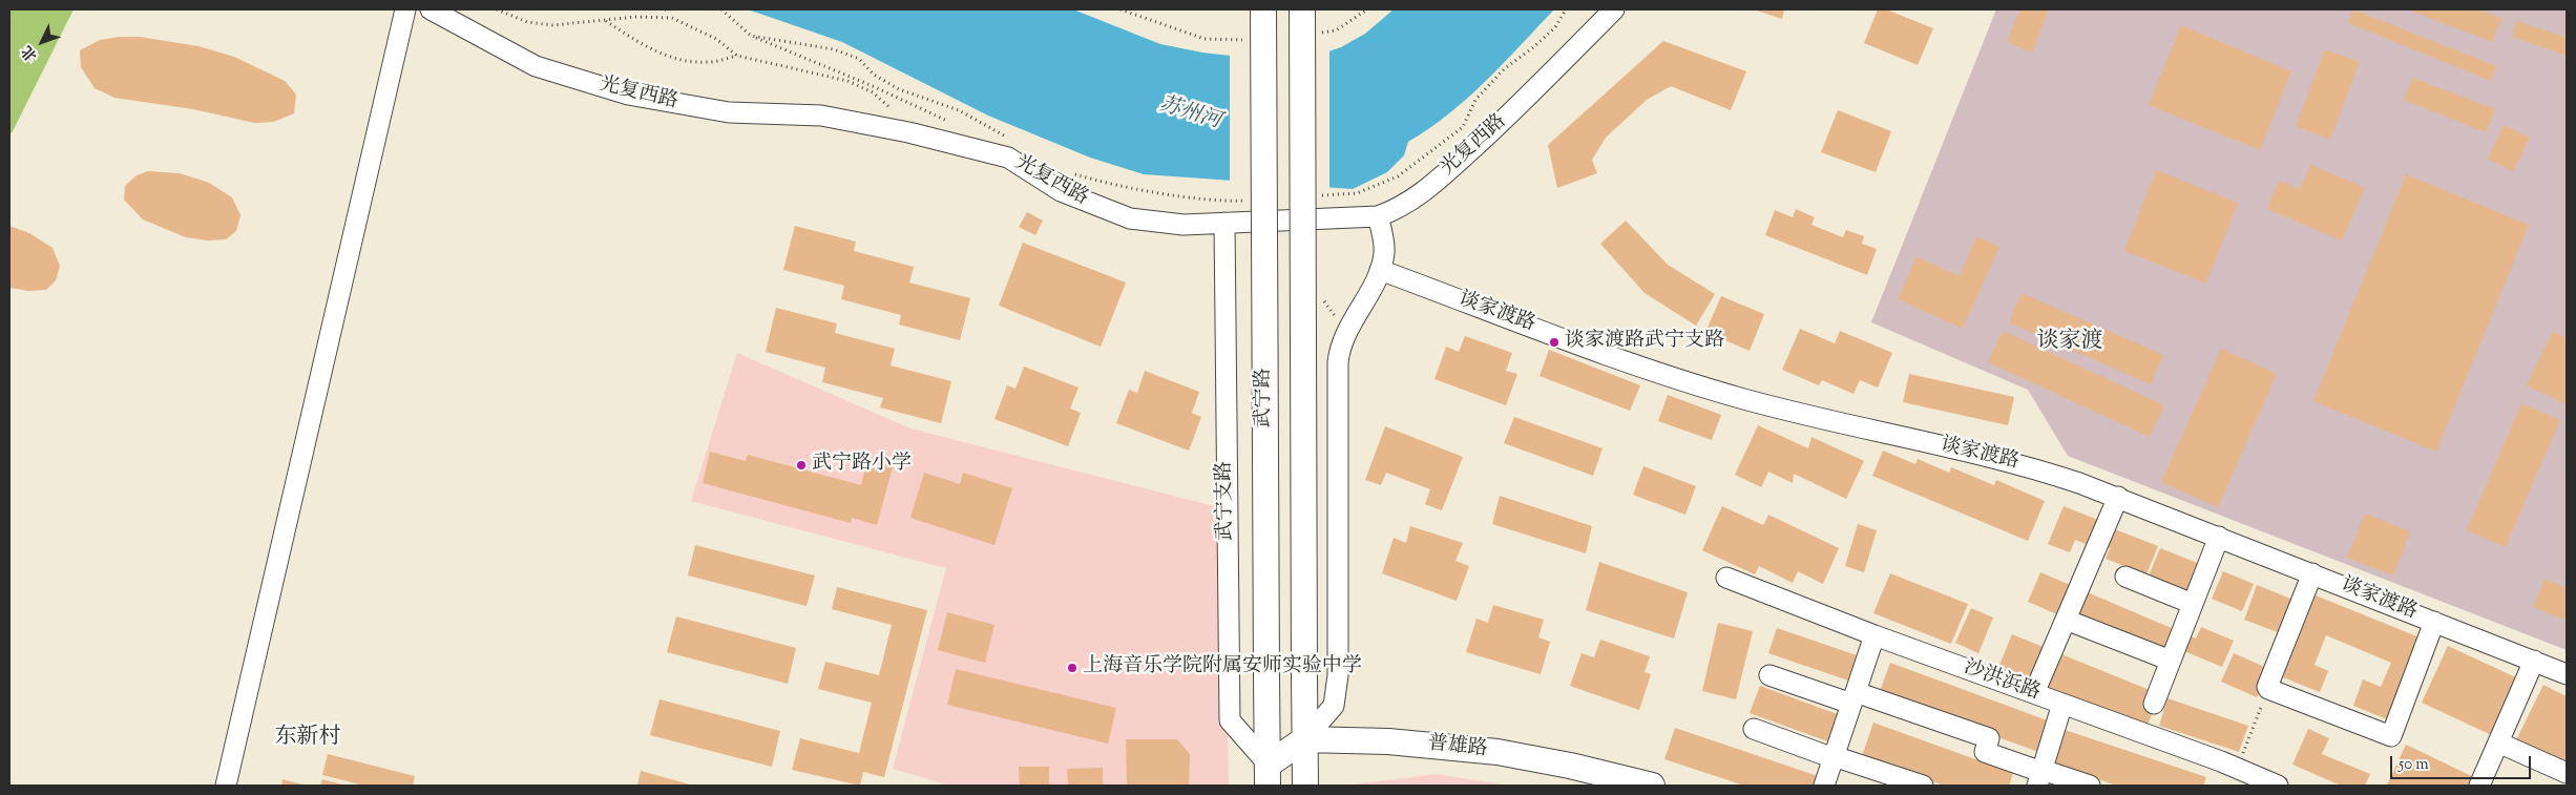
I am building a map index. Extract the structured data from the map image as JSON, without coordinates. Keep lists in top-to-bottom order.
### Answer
{
  "streets": {
    "main road": ["武宁路", "普雄路"],
    "street": [
      "光复西路",
      "谈家渡路",
      "武宁支路",
      "沙洪浜路"
    ]
  },
  "crossings": [
    ["光复西路", "武宁支路"],
    ["武宁路", "武宁支路"],
    ["武宁路", "普雄路"]
  ],
  "districts": ["谈家渡", "东新村"],
  "water": ["苏州河"],
  "places": ["谈家渡路武宁支路", "武宁路小学", "上海音乐学院附属安师实验中学"],
  "scale_bar": "50 m",
  "north": "bottom left"
}
